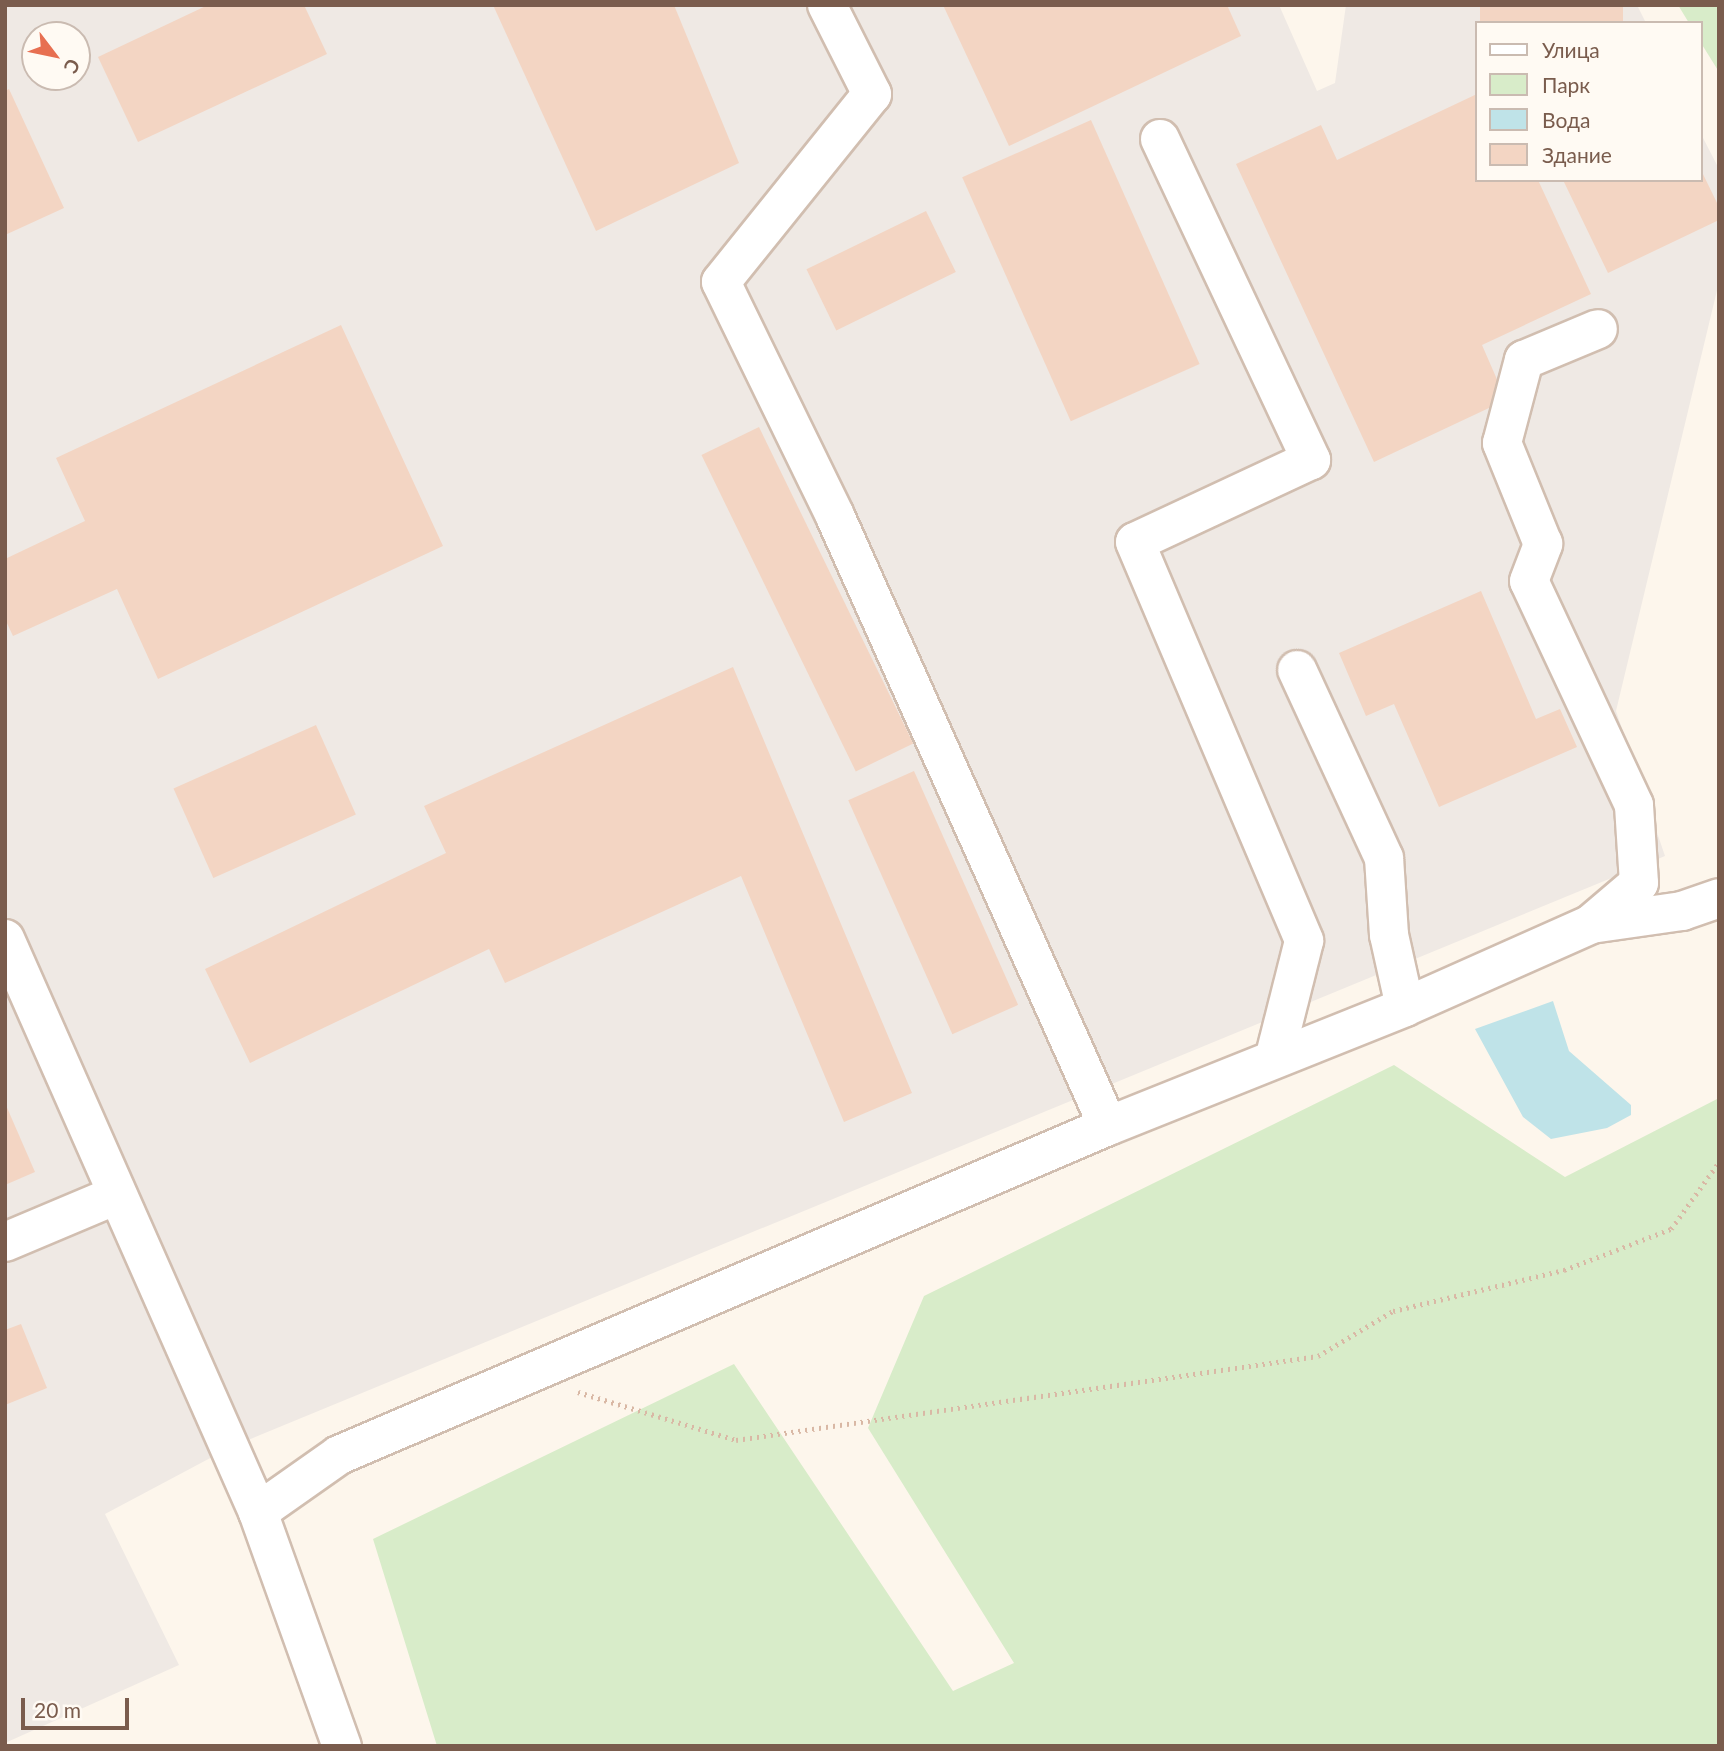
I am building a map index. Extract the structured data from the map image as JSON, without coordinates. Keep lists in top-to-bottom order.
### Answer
{
  "legend": [
    "Улица",
    "Парк",
    "Вода",
    "Здание"
  ],
  "scale_bar": "20 m",
  "north": "bottom right"
}
